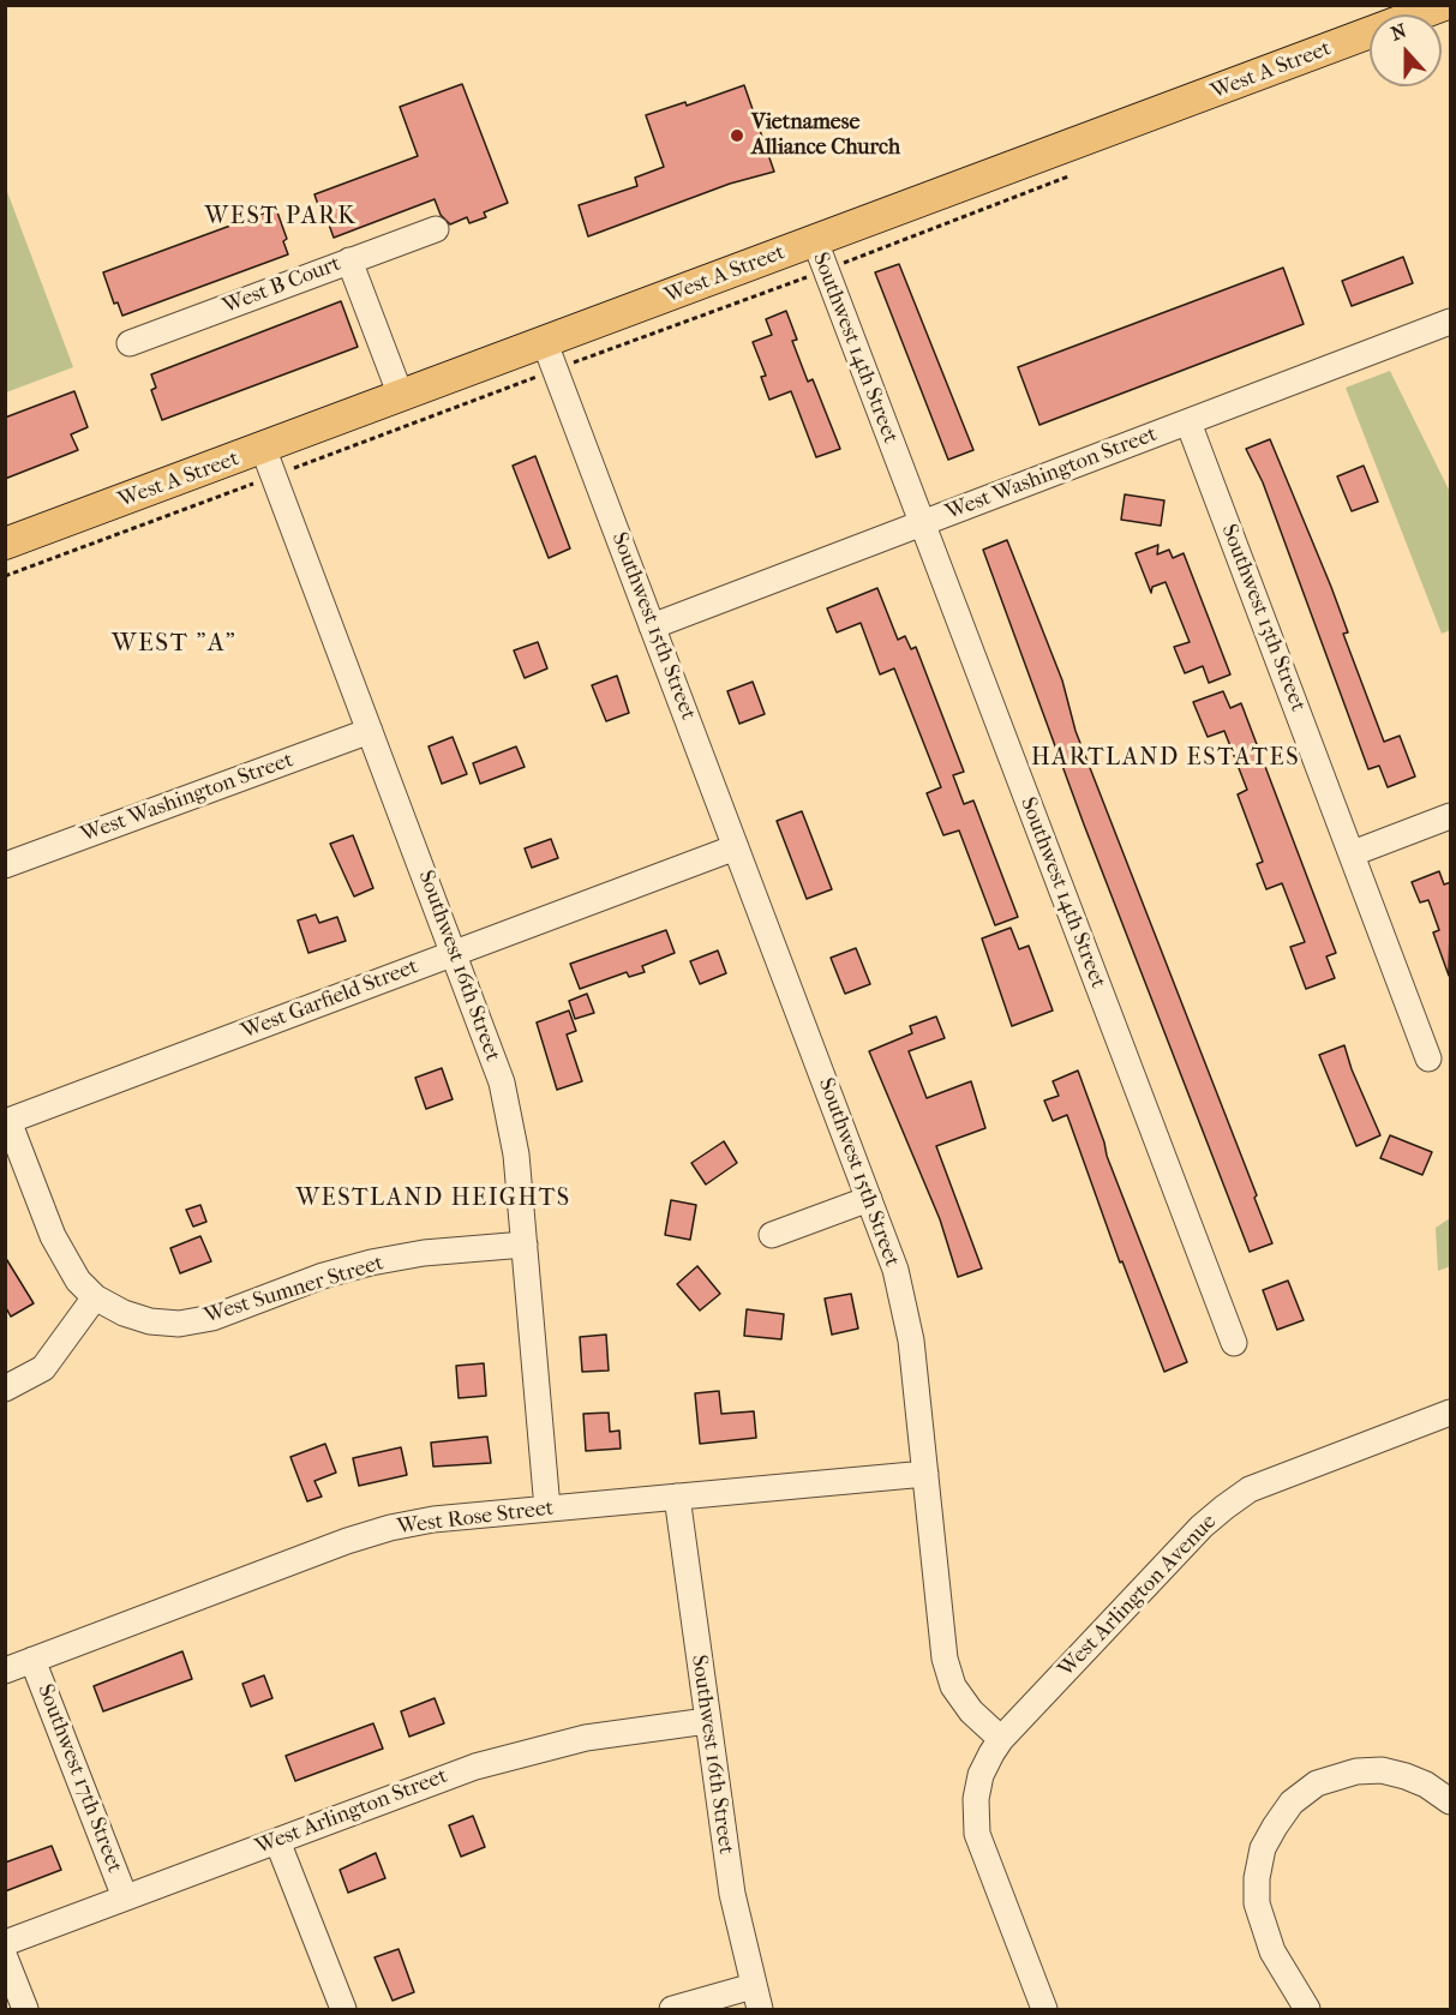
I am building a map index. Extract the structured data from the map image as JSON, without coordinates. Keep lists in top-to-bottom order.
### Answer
{
  "streets": {
    "main road": ["West A Street"],
    "street": [
      "West B Court",
      "Southwest 14th Street",
      "West Washington Street",
      "Southwest 13th Street",
      "Southwest 15th Street",
      "Southwest 16th Street",
      "West Garfield Street",
      "West Sumner Street",
      "West Rose Street",
      "West Arlington Avenue",
      "Southwest 17th Street",
      "West Arlington Street"
    ]
  },
  "crossings": [
    ["West A Street", "Southwest 14th Street"],
    ["West A Street", "Southwest 15th Street"],
    ["West A Street", "Southwest 16th Street"],
    ["Southwest 14th Street", "West Washington Street"],
    ["West Washington Street", "Southwest 13th Street"],
    ["West Washington Street", "Southwest 15th Street"],
    ["West Washington Street", "Southwest 16th Street"],
    ["Southwest 15th Street", "West Garfield Street"],
    ["Southwest 15th Street", "West Rose Street"],
    ["Southwest 15th Street", "West Arlington Avenue"],
    ["Southwest 16th Street", "West Garfield Street"],
    ["Southwest 16th Street", "West Sumner Street"],
    ["Southwest 16th Street", "West Rose Street"],
    ["Southwest 16th Street", "West Arlington Street"],
    ["West Garfield Street", "West Sumner Street"],
    ["West Rose Street", "Southwest 17th Street"],
    ["Southwest 17th Street", "West Arlington Street"]
  ],
  "districts": [
    "WEST PARK",
    "WEST \"A\"",
    "HARTLAND ESTATES",
    "WESTLAND HEIGHTS"
  ],
  "places": ["Vietnamese Alliance Church"],
  "north": "top"
}
